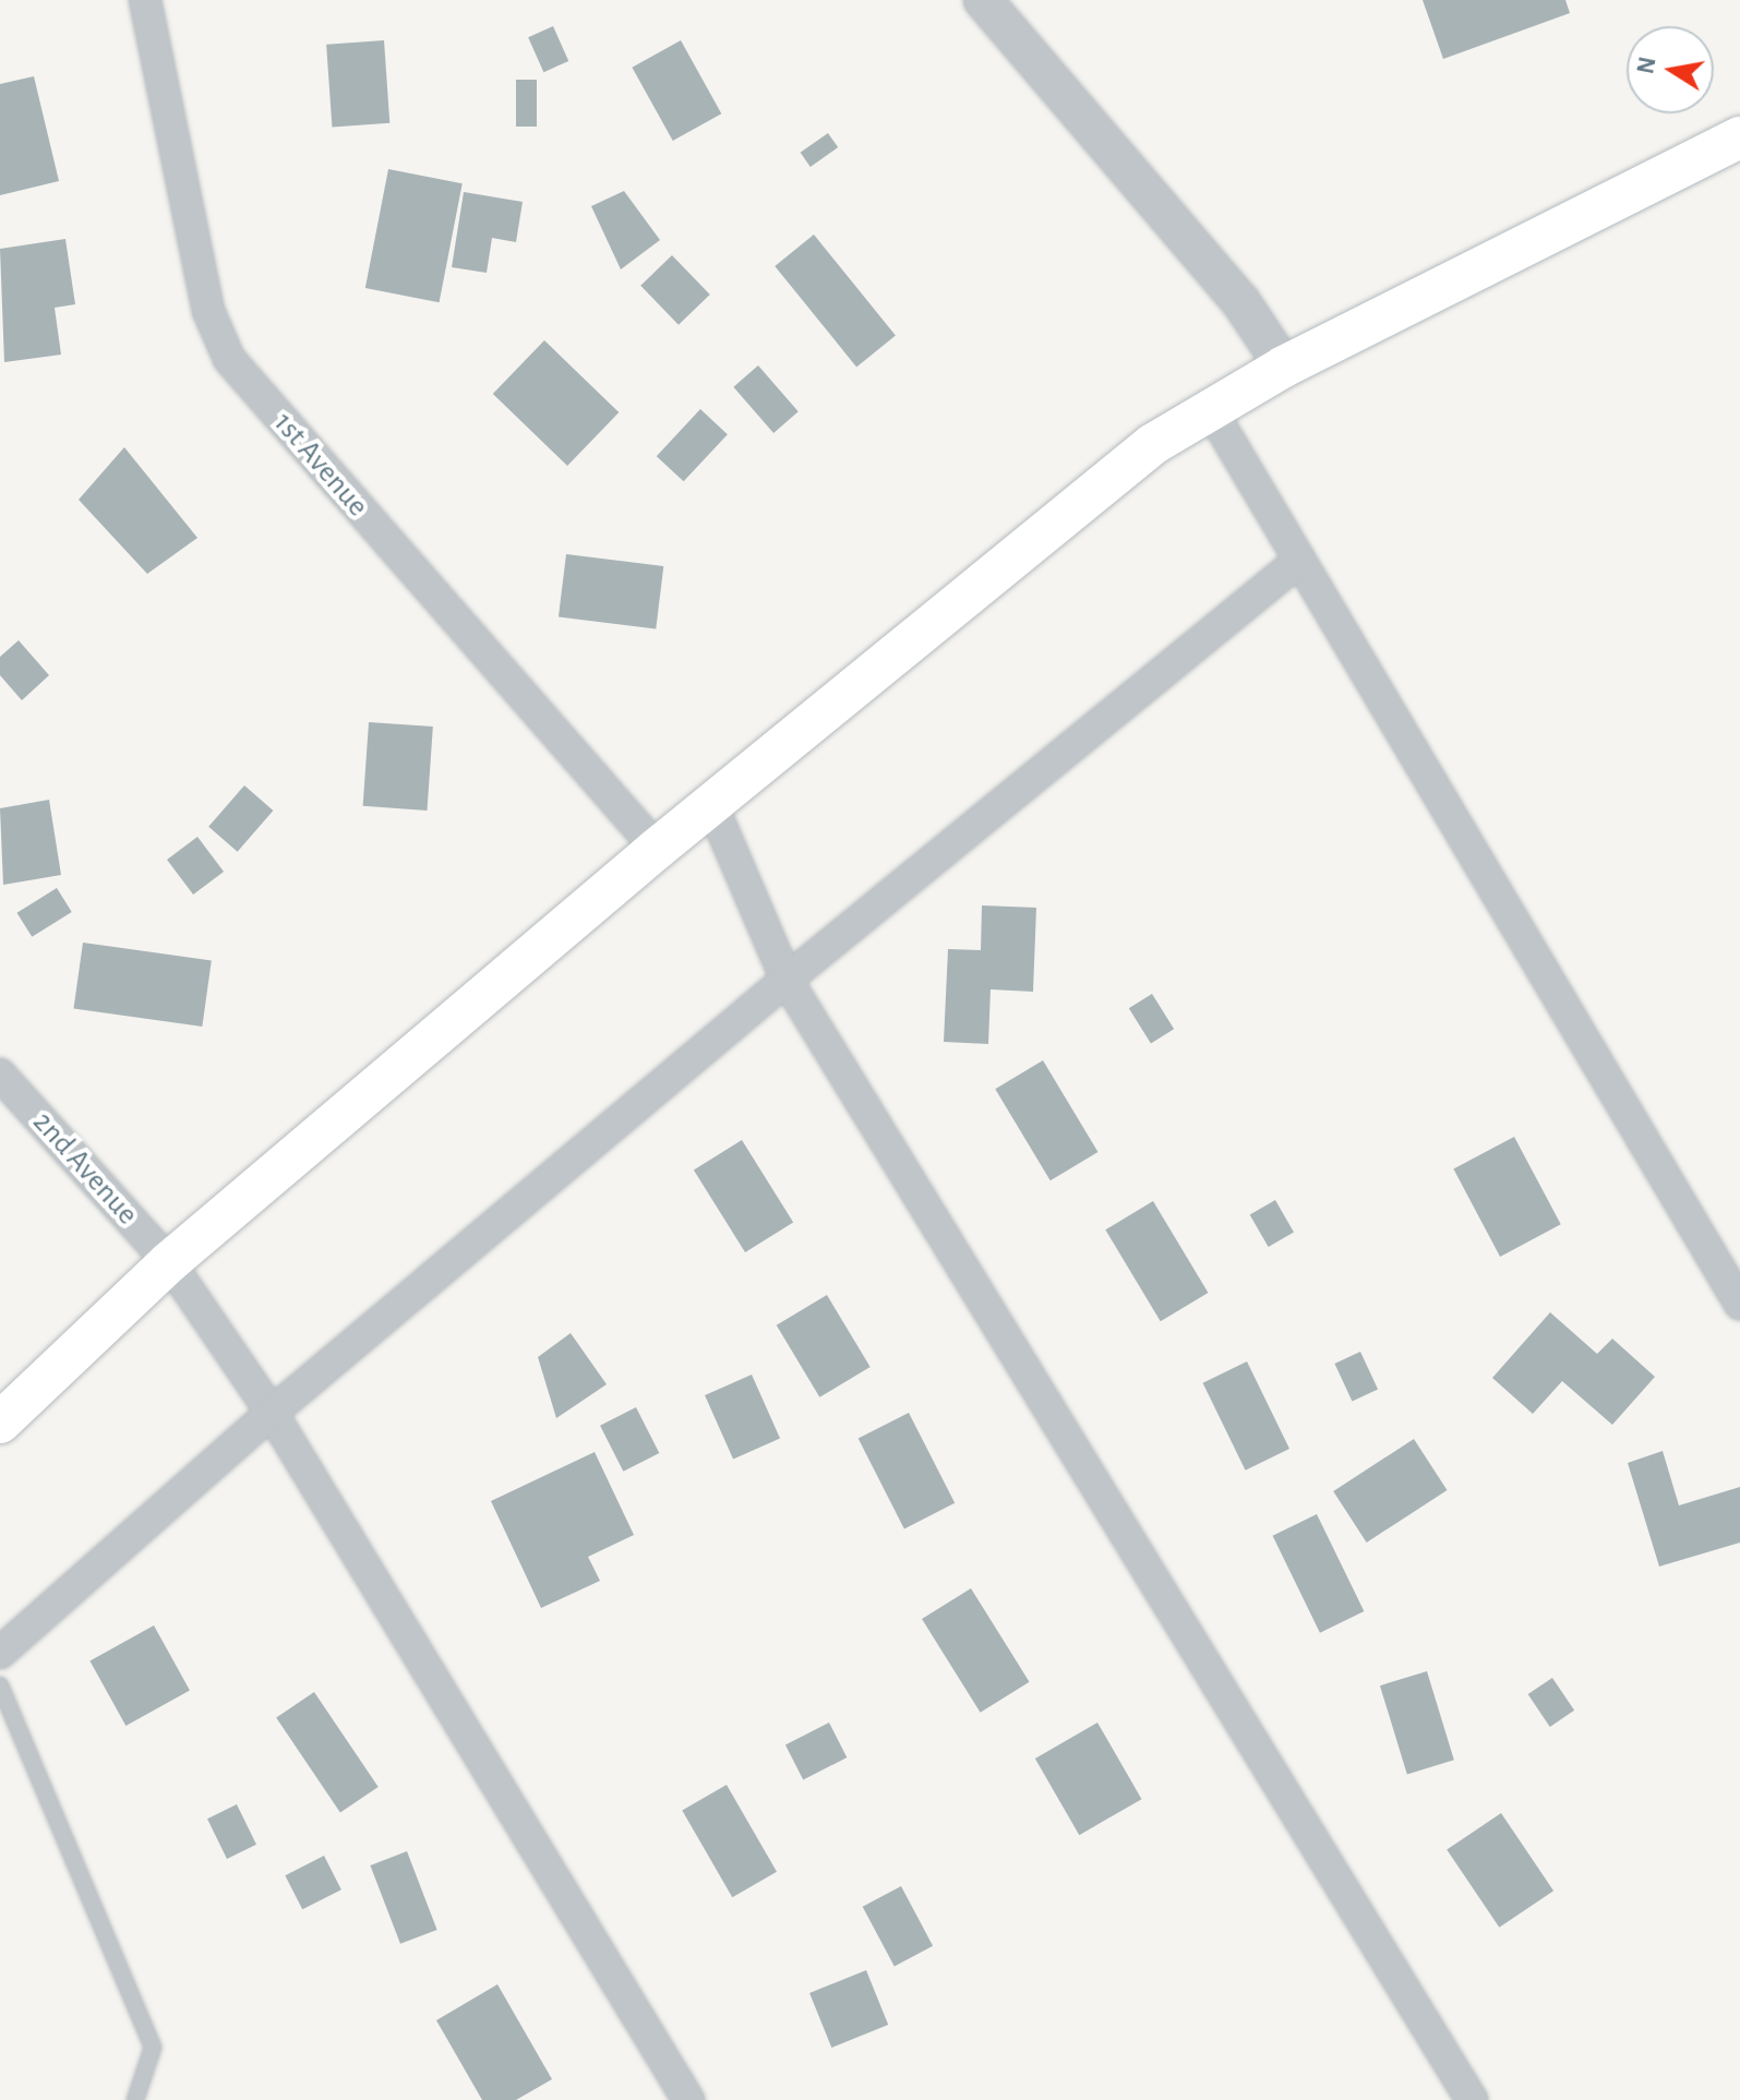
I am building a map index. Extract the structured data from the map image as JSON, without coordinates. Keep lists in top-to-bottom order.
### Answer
{
  "streets": {
    "street": ["1st Avenue", "2nd Avenue"]
  },
  "north": "left"
}
